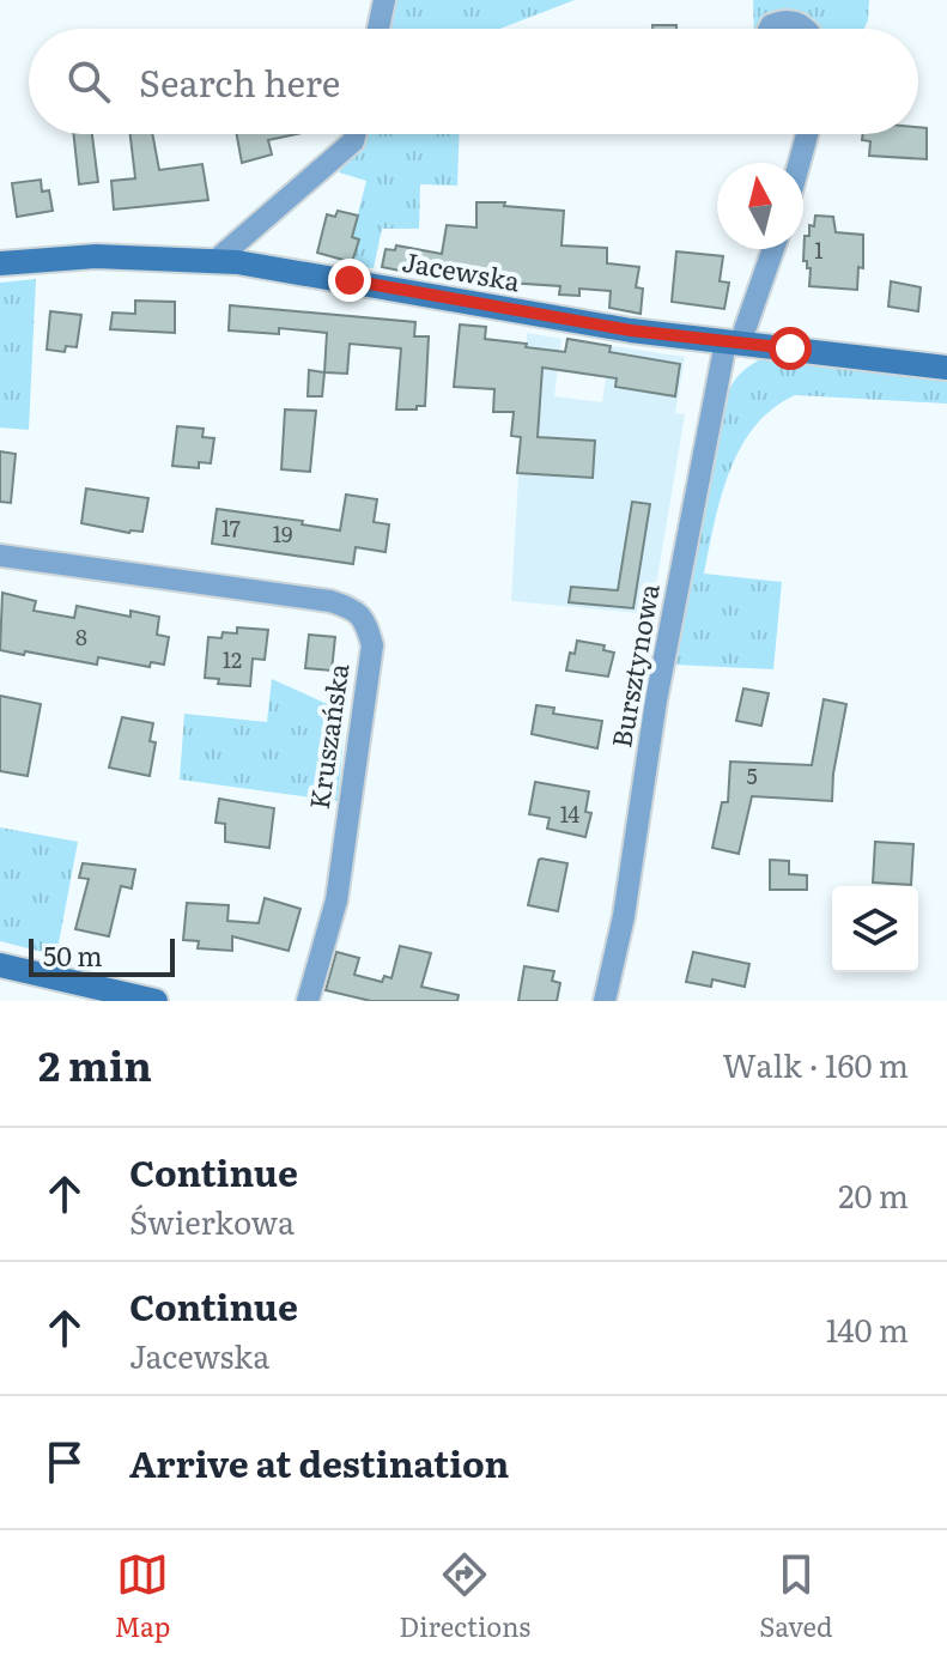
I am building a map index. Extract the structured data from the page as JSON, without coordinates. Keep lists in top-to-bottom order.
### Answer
{
  "streets": {
    "street": ["Jacewska", "Bursztynowa", "Kruszańska"]
  },
  "crossings": [
    ["Jacewska", "Bursztynowa"]
  ],
  "house_numbers": [
    "1",
    "17",
    "19",
    "8",
    "12",
    "5",
    "14"
  ],
  "scale_bar": "50 m",
  "north": "top",
  "page": {
    "search": "Search here",
    "scale": "50 m",
    "heading": ["2 min", "Walk · 160 m"],
    "list": [
      ["Continue", "Świerkowa", "20 m"],
      ["Continue", "Jacewska", "140 m"],
      "Arrive at destination"
    ],
    "nav": ["Map", "Directions", "Saved"]
  }
}
